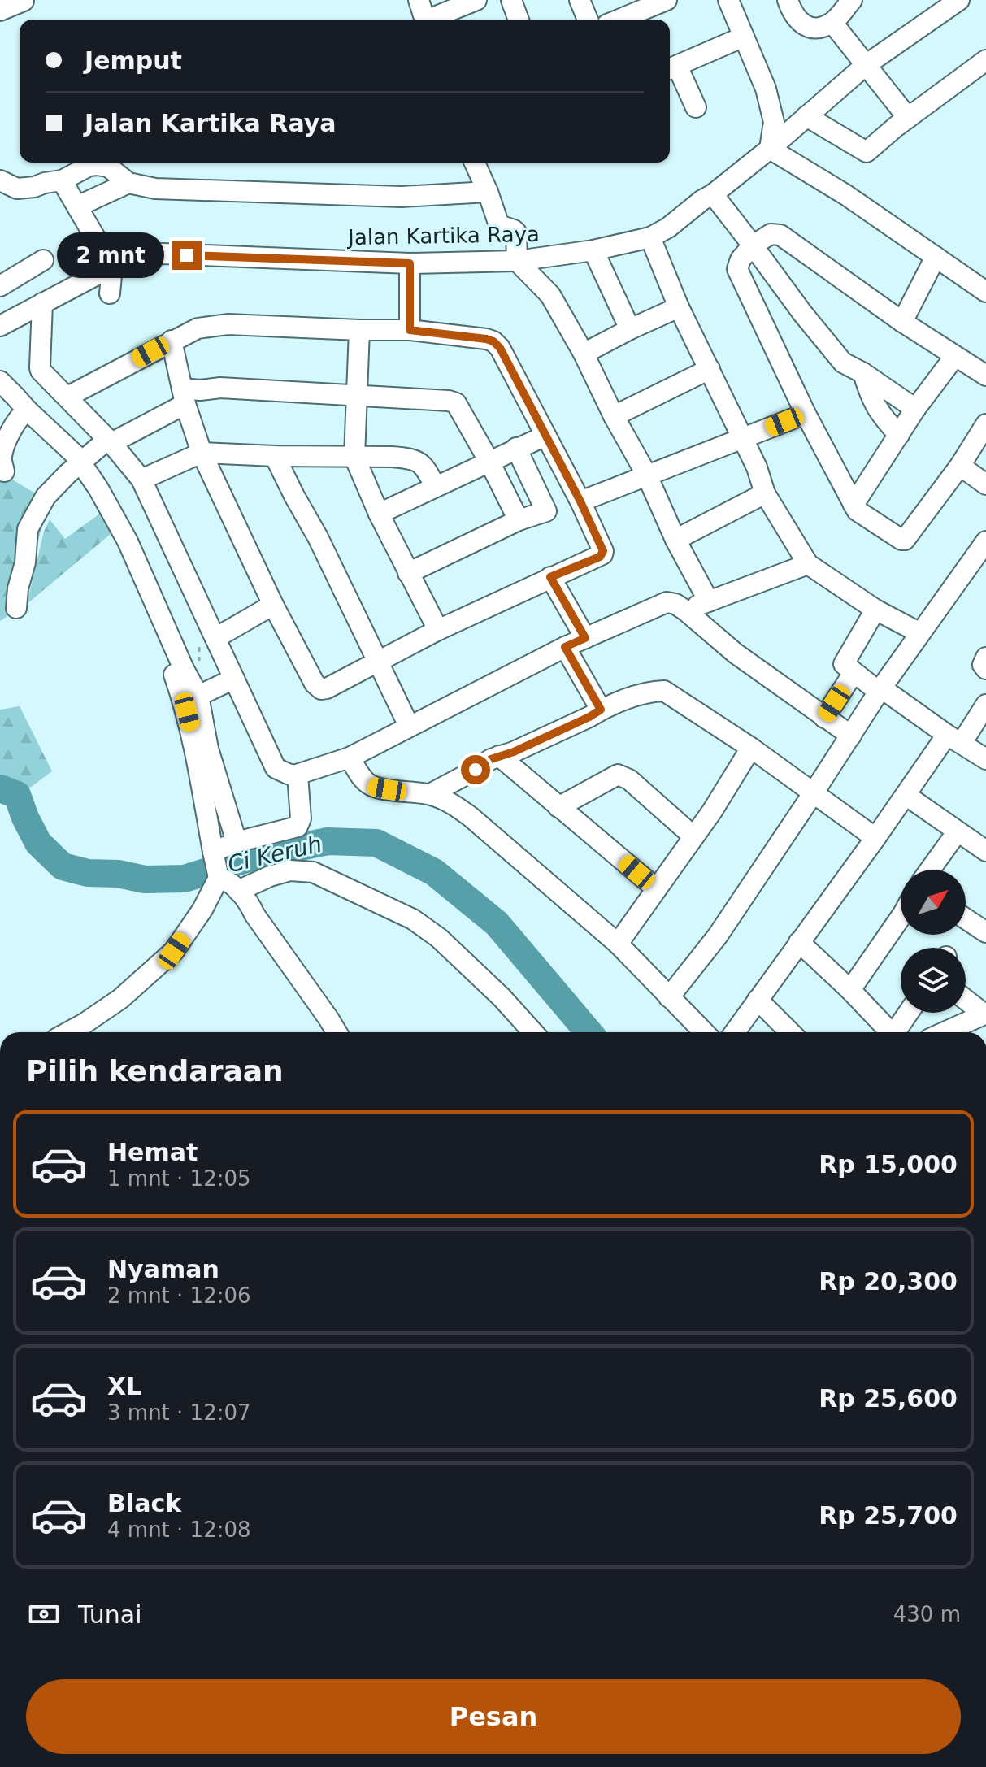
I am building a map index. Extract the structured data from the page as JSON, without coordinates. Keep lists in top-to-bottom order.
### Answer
{
  "streets": {
    "street": ["Jalan Kartika Raya"]
  },
  "water": ["Ci Keruh"],
  "north": "top right",
  "page": {
    "banner": ["Jemput", "Jalan Kartika Raya"],
    "bubble": "2 mnt",
    "heading": "Pilih kendaraan",
    "list": [
      {
        "name": "Hemat",
        "note": "1 mnt · 12:05",
        "value": "Rp 15,000"
      },
      {
        "name": "Nyaman",
        "note": "2 mnt · 12:06",
        "value": "Rp 20,300"
      },
      {
        "name": "XL",
        "note": "3 mnt · 12:07",
        "value": "Rp 25,600"
      },
      {
        "name": "Black",
        "note": "4 mnt · 12:08",
        "value": "Rp 25,700"
      }
    ],
    "pay": ["Tunai", "430 m"],
    "buttons": "Pesan"
  }
}
